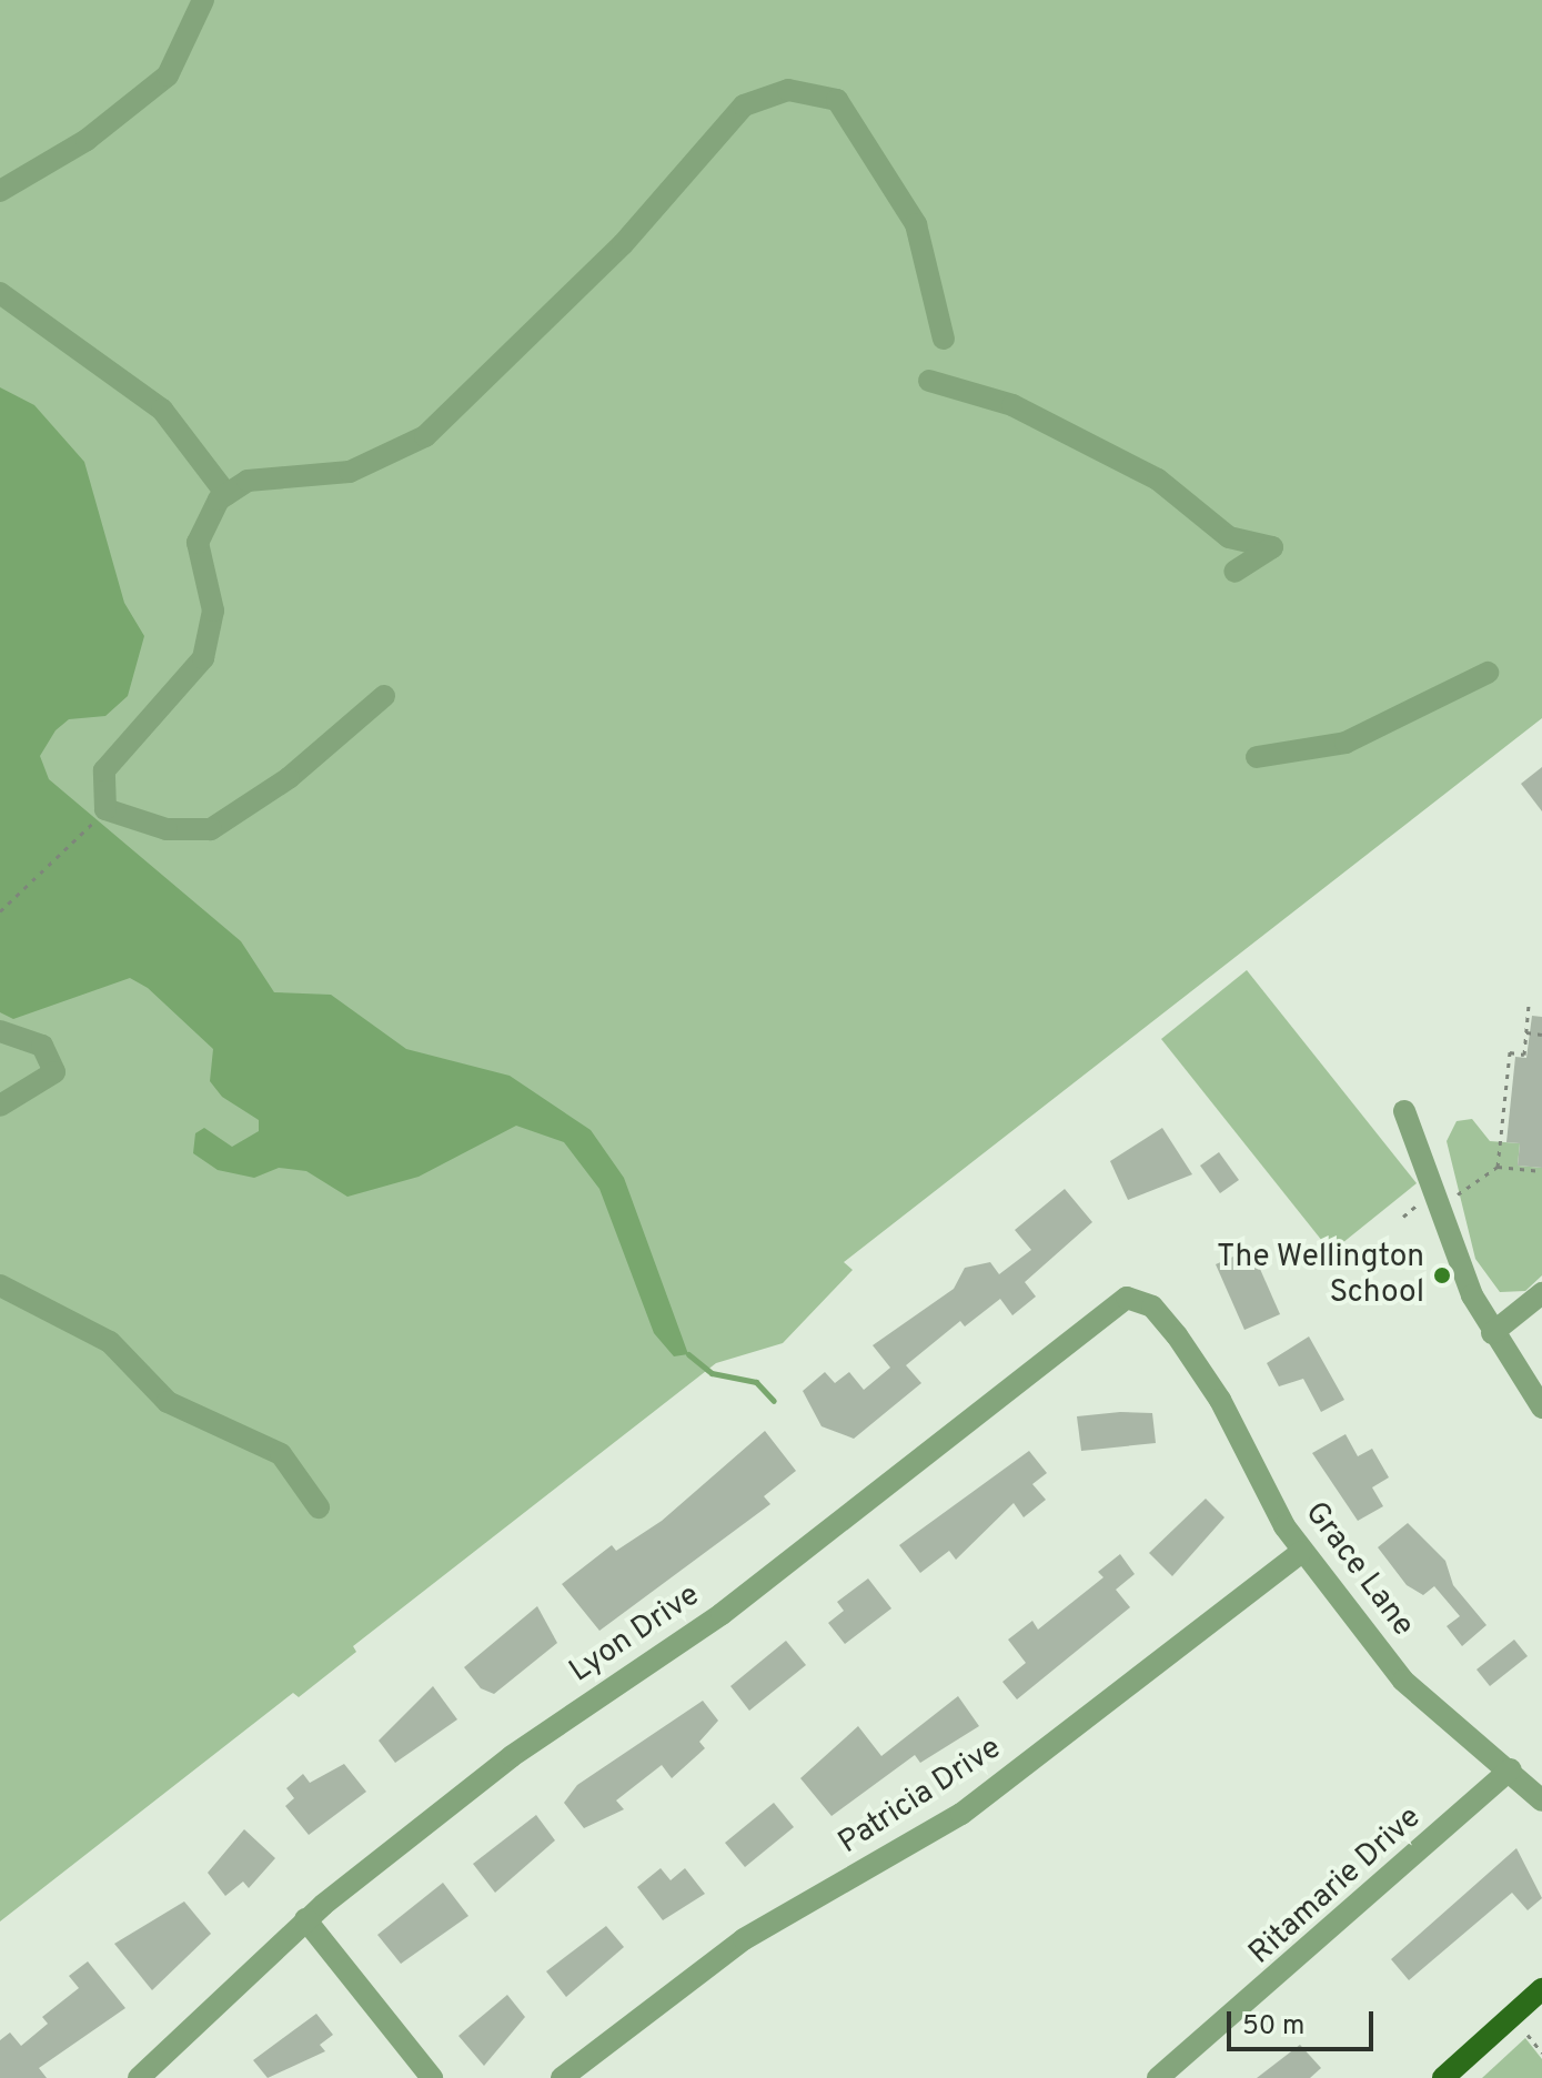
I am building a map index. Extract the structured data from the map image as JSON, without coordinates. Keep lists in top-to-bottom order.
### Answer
{
  "streets": {
    "street": [
      "Grace Lane",
      "Lyon Drive",
      "Patricia Drive",
      "Ritamarie Drive"
    ]
  },
  "crossings": [
    ["Grace Lane", "Lyon Drive"],
    ["Grace Lane", "Patricia Drive"],
    ["Grace Lane", "Ritamarie Drive"]
  ],
  "places": ["The Wellington School"],
  "scale_bar": "50 m"
}
